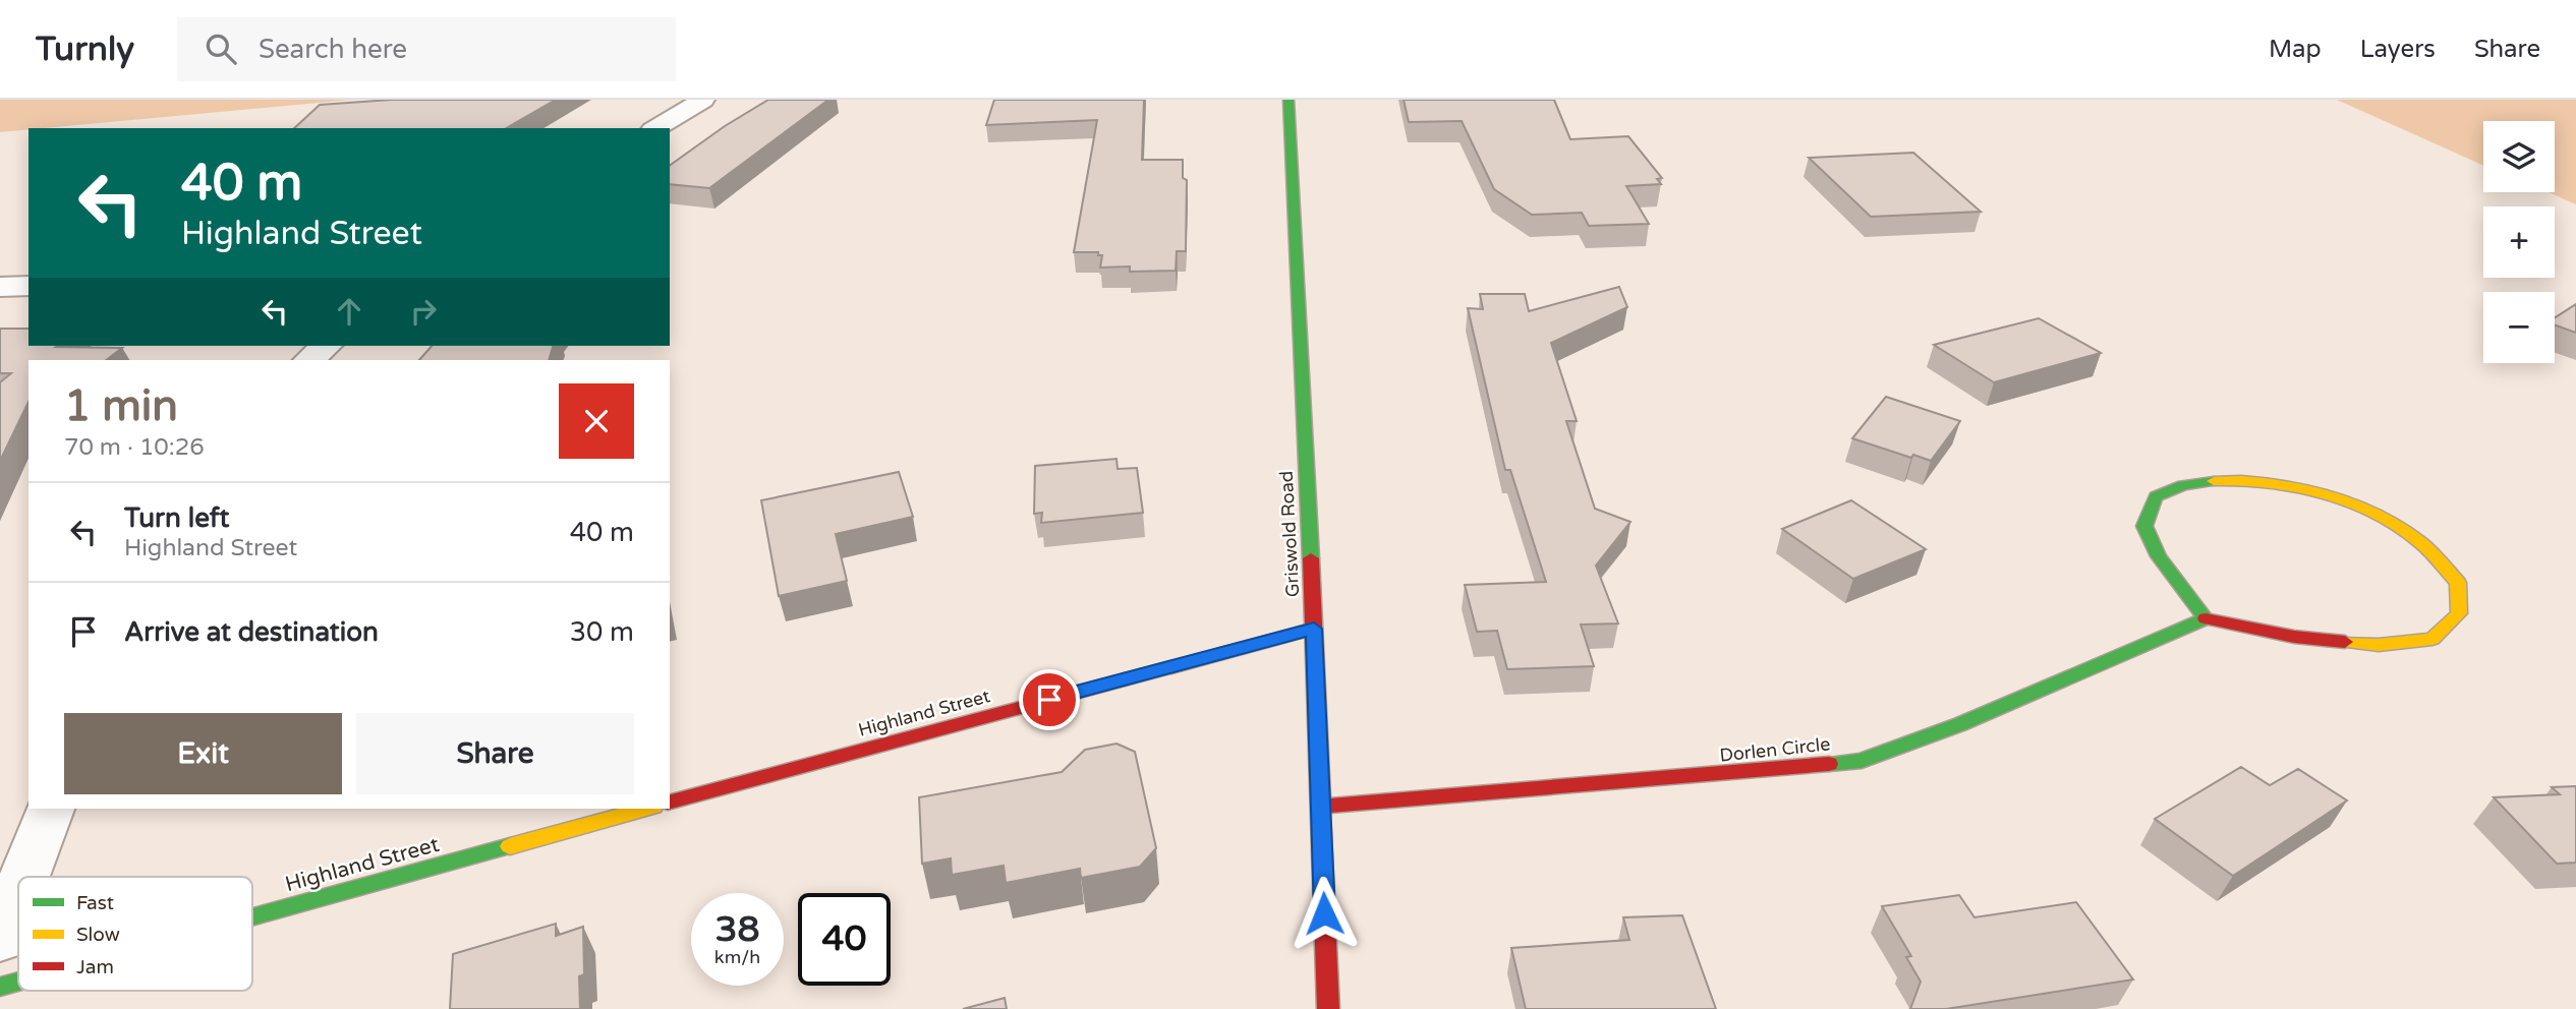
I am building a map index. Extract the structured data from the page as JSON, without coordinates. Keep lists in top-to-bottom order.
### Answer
{
  "streets": {
    "street": ["Griswold Road", "Highland Street", "Dorlen Circle"]
  },
  "crossings": [
    ["Griswold Road", "Highland Street"],
    ["Griswold Road", "Dorlen Circle"]
  ],
  "legend": ["Fast", "Slow", "Jam"],
  "page": {
    "header": "Turnly",
    "search": "Search here",
    "nav": ["Map", "Layers", "Share"],
    "map_buttons": ["+", "−"],
    "turn": ["40 m", "Highland Street"],
    "heading": ["1 min", "70 m · 10:26"],
    "list": [
      {
        "name": "Turn left",
        "note": "Highland Street",
        "value": "40 m"
      },
      {
        "name": "Arrive at destination",
        "value": "30 m"
      }
    ],
    "buttons": ["Exit", "Share"],
    "speed": "38 km/h",
    "limit": "40"
  }
}
